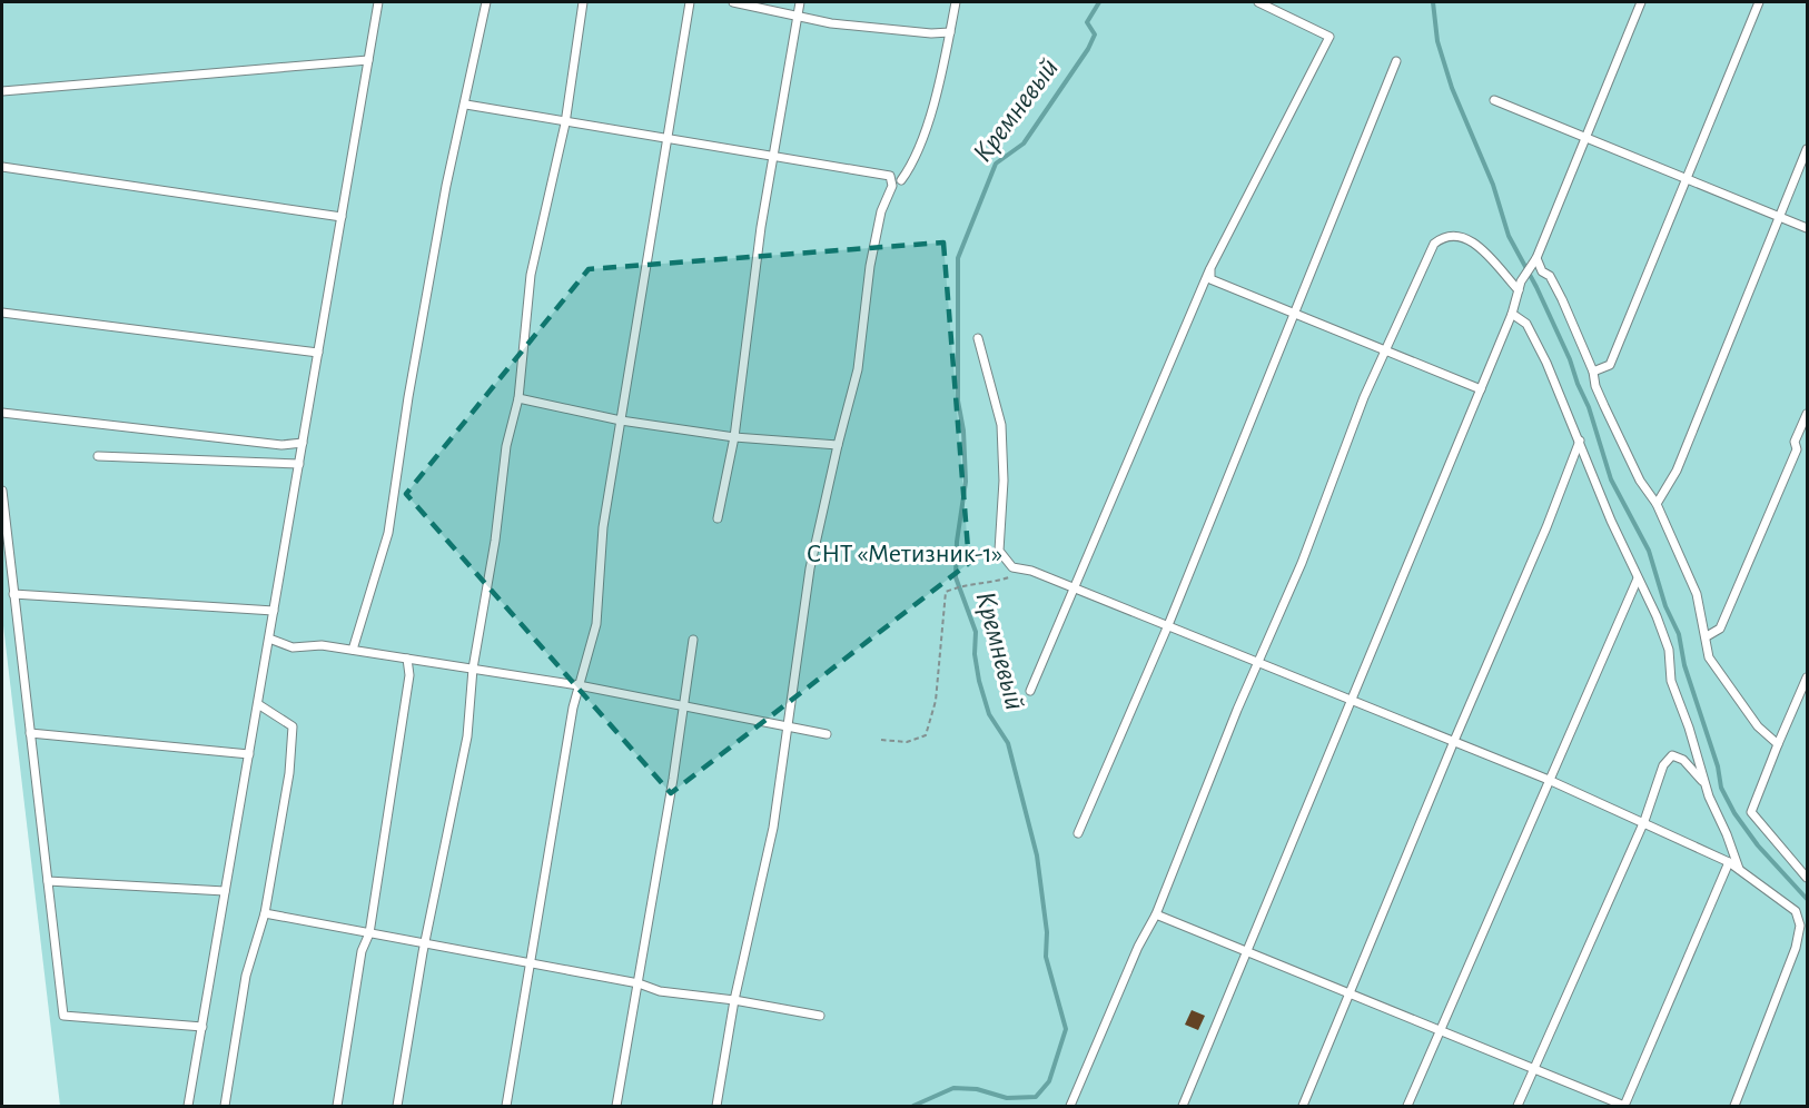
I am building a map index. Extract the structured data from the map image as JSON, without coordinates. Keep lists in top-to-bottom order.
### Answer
{
  "water": ["Кремневый"],
  "parks": ["СНТ «Метизник-1»"]
}
